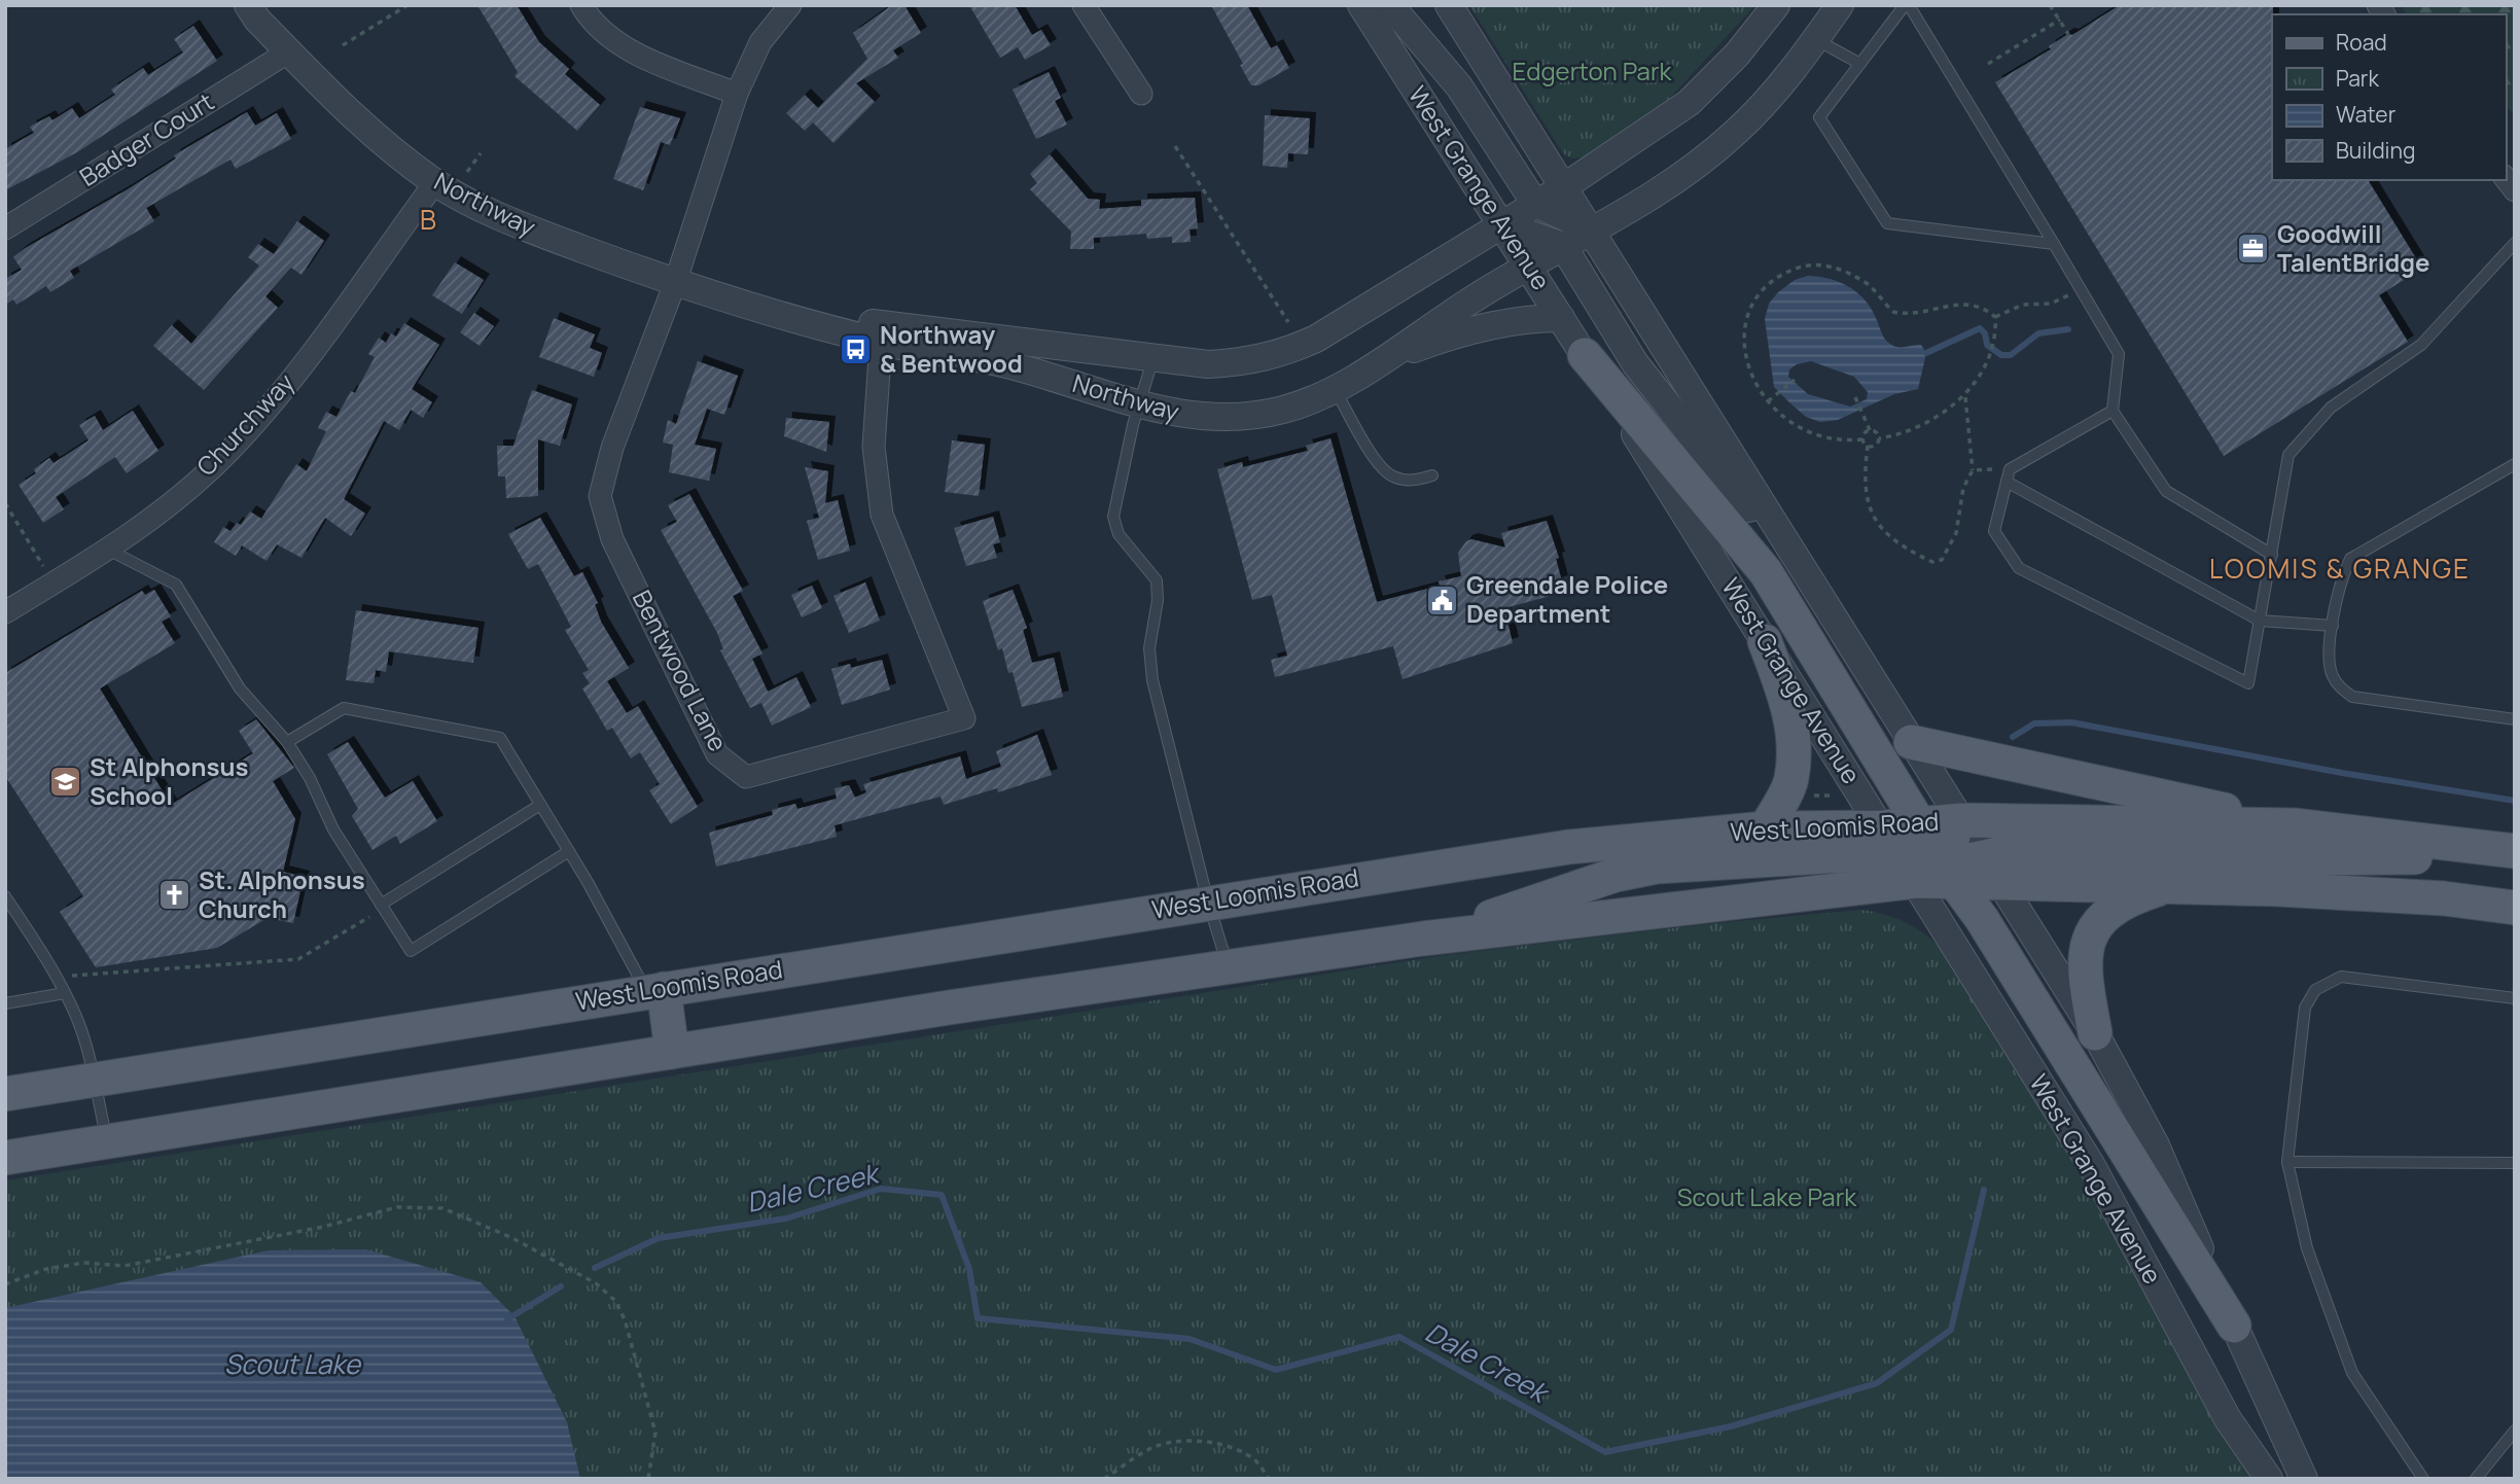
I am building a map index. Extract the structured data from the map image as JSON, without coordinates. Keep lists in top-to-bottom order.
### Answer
{
  "streets": {
    "main road": ["West Loomis Road"],
    "street": [
      "Badger Court",
      "West Grange Avenue",
      "Northway",
      "Churchway",
      "Bentwood Lane"
    ]
  },
  "crossings": [
    ["Badger Court", "Northway"],
    ["West Grange Avenue", "Northway"],
    ["West Grange Avenue", "West Loomis Road"],
    ["Northway", "Churchway"],
    ["Northway", "Bentwood Lane"]
  ],
  "districts": ["B", "LOOMIS & GRANGE"],
  "water": ["Dale Creek", "Scout Lake"],
  "parks": ["Edgerton Park", "Scout Lake Park"],
  "places": {
    "office": ["Goodwill TalentBridge"],
    "bus stop": ["Northway & Bentwood"],
    "public building": ["Greendale Police Department"],
    "school or university": ["St Alphonsus School"],
    "church": ["St. Alphonsus Church"]
  },
  "legend": [
    "Road",
    "Park",
    "Water",
    "Building"
  ]
}
